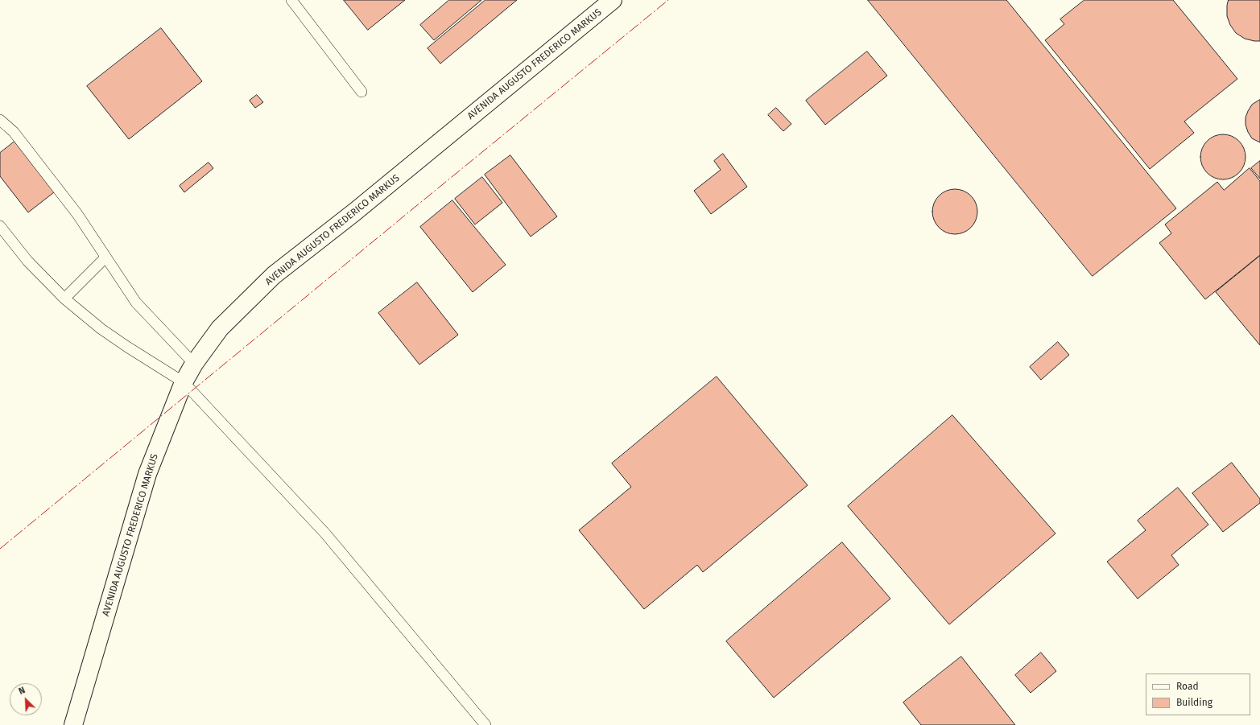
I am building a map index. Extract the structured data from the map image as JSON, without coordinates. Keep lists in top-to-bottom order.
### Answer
{
  "streets": {
    "street": ["AVENIDA AUGUSTO FREDERICO MARKUS"]
  },
  "legend": ["Road", "Building"],
  "north": "top left"
}
